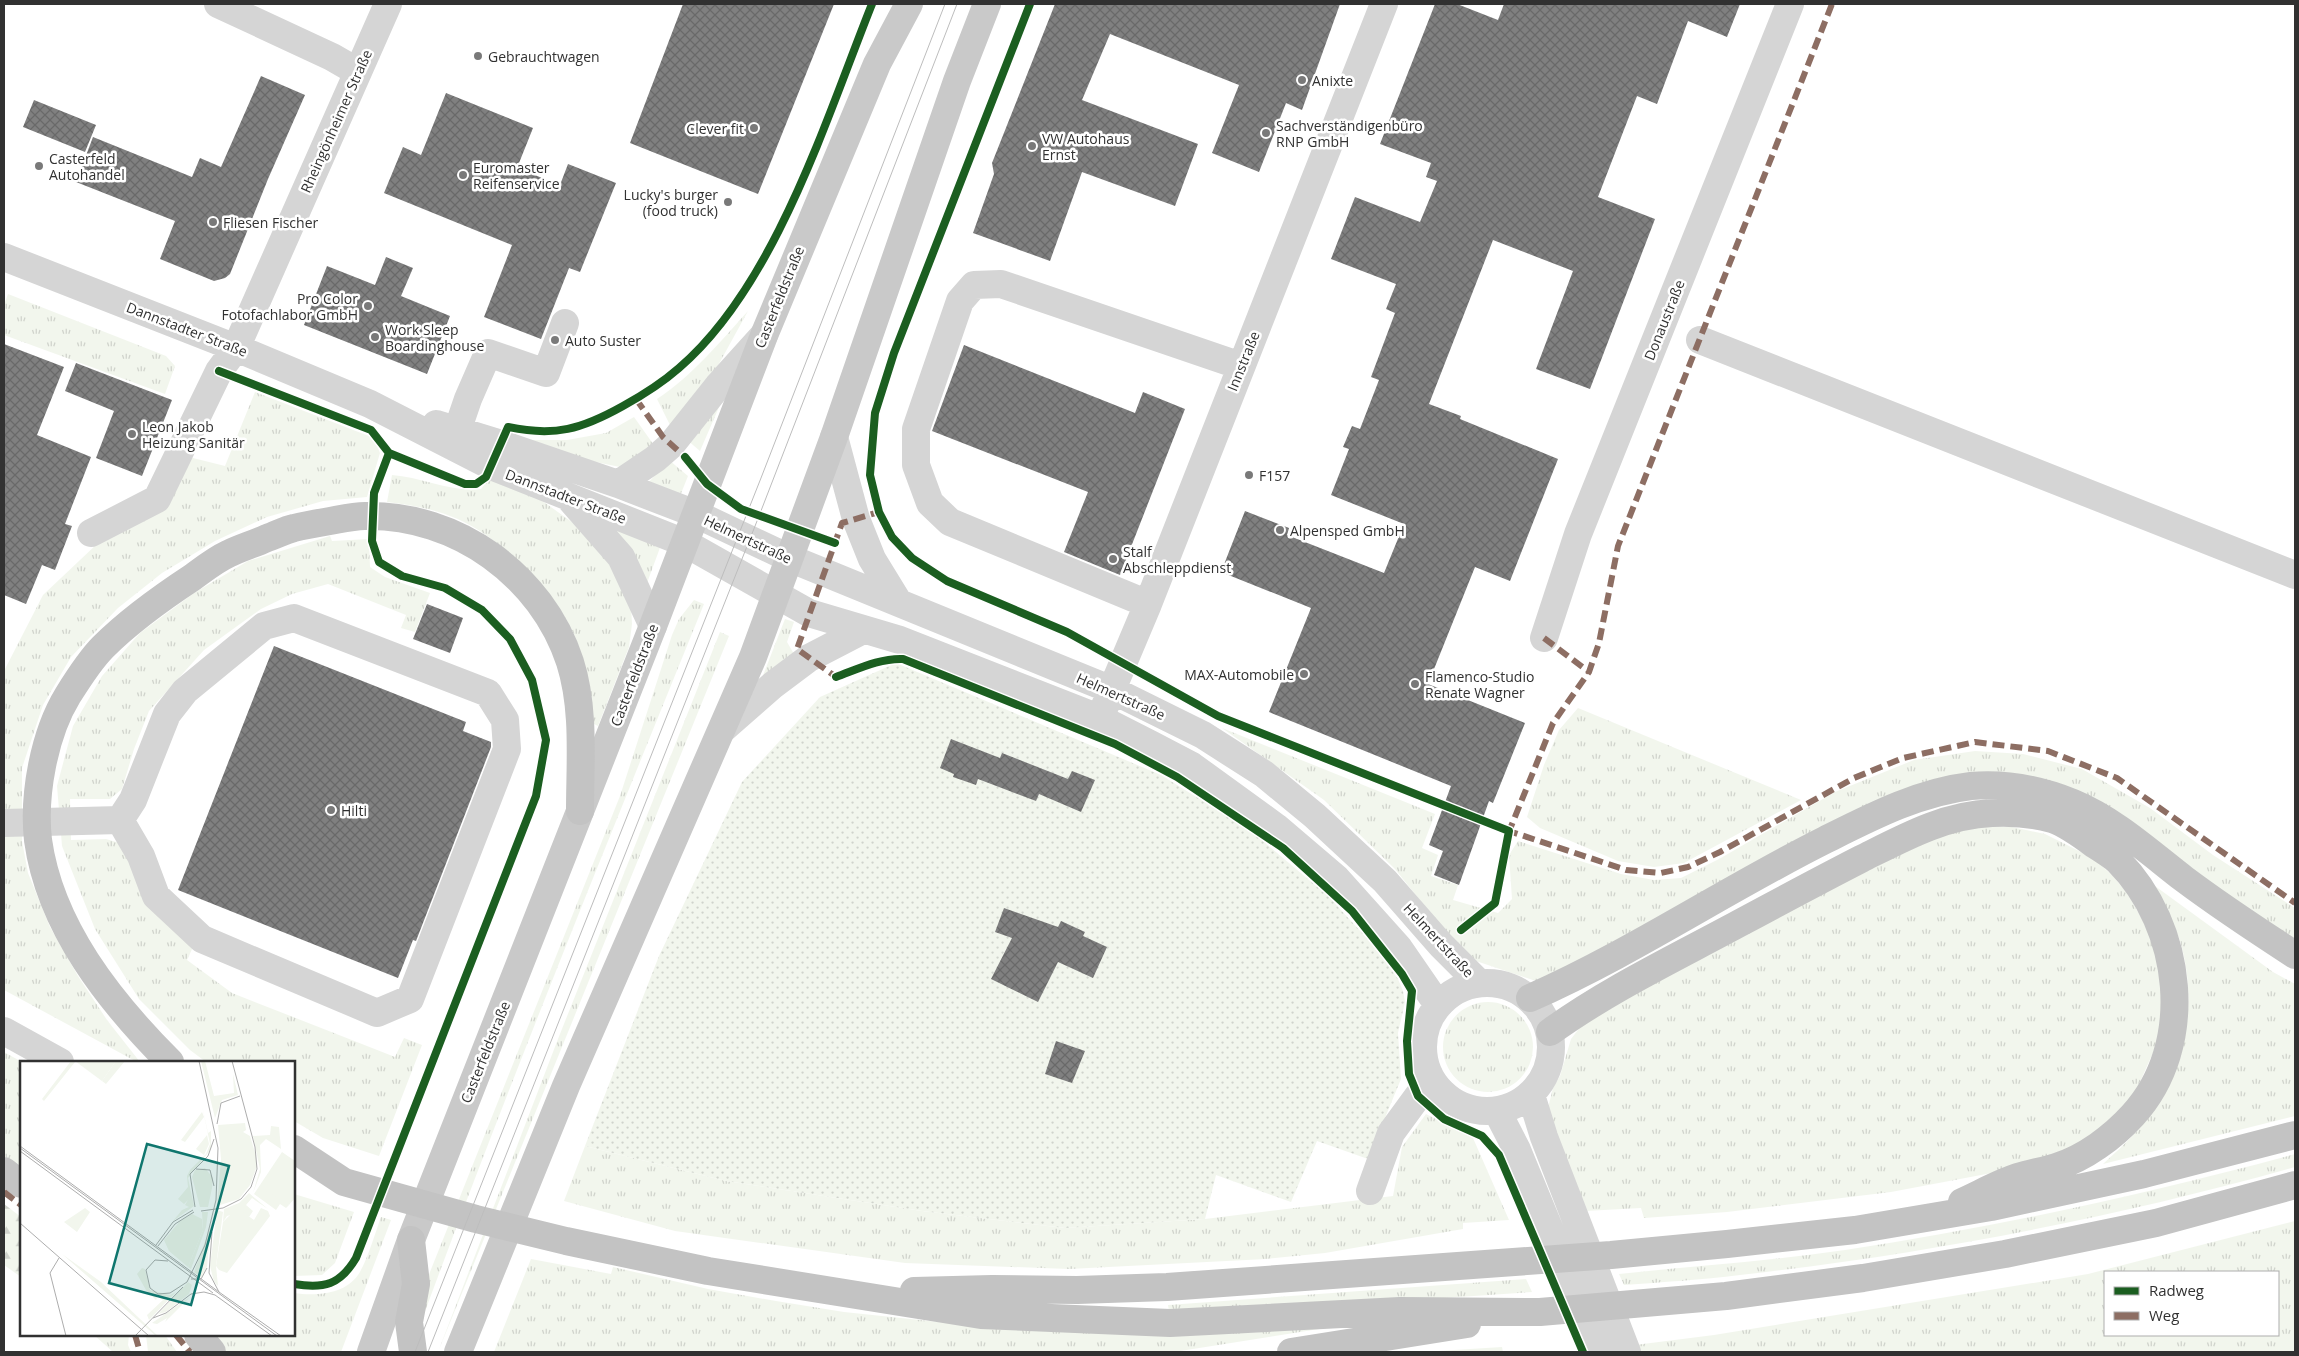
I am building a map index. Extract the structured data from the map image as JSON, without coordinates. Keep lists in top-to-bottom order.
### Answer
{
  "streets": {
    "main road": ["Casterfeldstraße"],
    "street": [
      "Rheingönheimer Straße",
      "Donaustraße",
      "Dannstadter Straße",
      "Innstraße",
      "Helmertstraße"
    ]
  },
  "crossings": [
    ["Rheingönheimer Straße", "Dannstadter Straße"],
    ["Casterfeldstraße", "Dannstadter Straße"],
    ["Casterfeldstraße", "Helmertstraße"],
    ["Dannstadter Straße", "Helmertstraße"],
    ["Innstraße", "Helmertstraße"]
  ],
  "places": [
    "Gebrauchtwagen",
    "Anixte",
    "Clever fit",
    "Sachverständigenbüro RNP GmbH",
    "VW Autohaus Ernst",
    "Casterfeld Autohandel",
    "Euromaster Reifenservice",
    "Lucky's burger (food truck)",
    "Fliesen Fischer",
    "Pro Color Fotofachlabor GmbH",
    "Work Sleep Boardinghouse",
    "Auto Suster",
    "Leon Jakob Heizung Sanitär",
    "F157",
    "Alpensped GmbH",
    "Stalf Abschleppdienst",
    "MAX-Automobile",
    "Flamenco-Studio Renate Wagner",
    "Hilti"
  ],
  "legend": ["Radweg", "Weg"]
}
